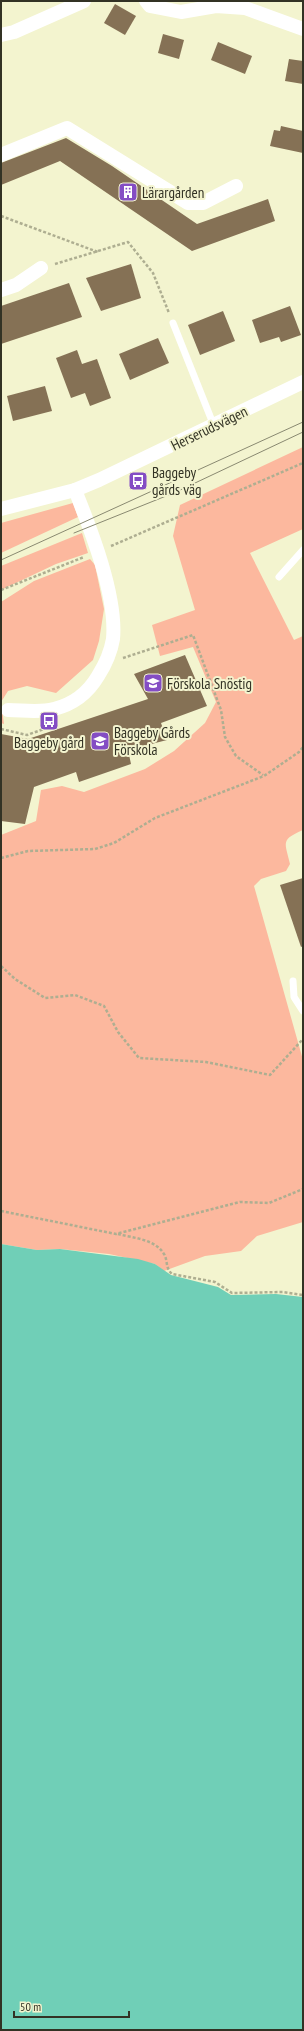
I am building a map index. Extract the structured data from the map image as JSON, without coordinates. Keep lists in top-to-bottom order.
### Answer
{
  "streets": {
    "street": ["Herserudsvägen"]
  },
  "places": {
    "building": ["Lärargården"],
    "bus stop": ["Baggeby gårds väg", "Baggeby gård"],
    "school or university": ["Förskola Snöstig", "Baggeby Gårds Förskola"]
  },
  "scale_bar": "50 m"
}
